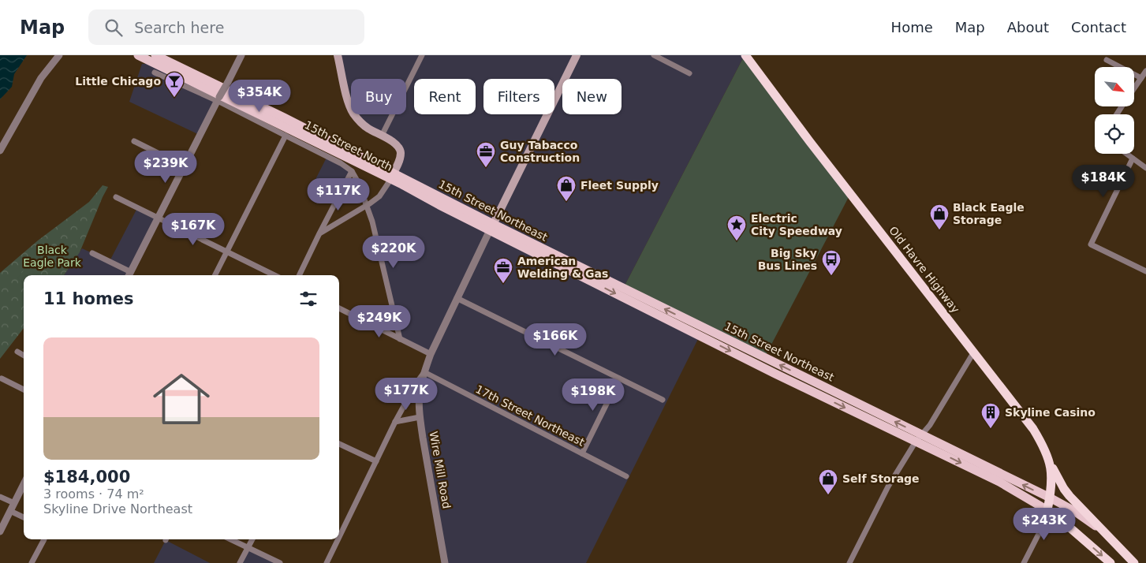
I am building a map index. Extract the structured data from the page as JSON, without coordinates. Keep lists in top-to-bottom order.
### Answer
{
  "streets": {
    "highway": ["15th Street Northeast", "Old Havre Highway"],
    "main road": ["15th Street North"],
    "street": ["17th Street Northeast", "Wire Mill Road"]
  },
  "crossings": [
    ["15th Street North", "15th Street Northeast"],
    ["15th Street Northeast", "Old Havre Highway"],
    ["15th Street Northeast", "Wire Mill Road"],
    ["17th Street Northeast", "Wire Mill Road"]
  ],
  "parks": ["Black Eagle Park"],
  "places": {
    "bar": ["Little Chicago"],
    "office": ["Guy Tabacco Construction", "American Welding & Gas"],
    "shop": ["Fleet Supply", "Black Eagle Storage", "Self Storage"],
    "place": ["Electric City Speedway"],
    "bus stop": ["Big Sky Bus Lines"],
    "building": ["Skyline Casino"]
  },
  "north": "bottom right",
  "page": {
    "header": "Map",
    "search": "Search here",
    "nav": [
      "Home",
      "Map",
      "About",
      "Contact"
    ],
    "chip": [
      "Buy",
      "Rent",
      "Filters",
      "New"
    ],
    "price": [
      "$354K",
      "$239K",
      "$184K",
      "$117K",
      "$167K",
      "$220K",
      "$249K",
      "$166K",
      "$177K",
      "$198K",
      "$243K"
    ],
    "heading": "11 homes",
    "list": [
      {
        "name": "$184,000",
        "note": "3 rooms · 74 m² · Skyline Drive Northeast"
      }
    ]
  }
}
